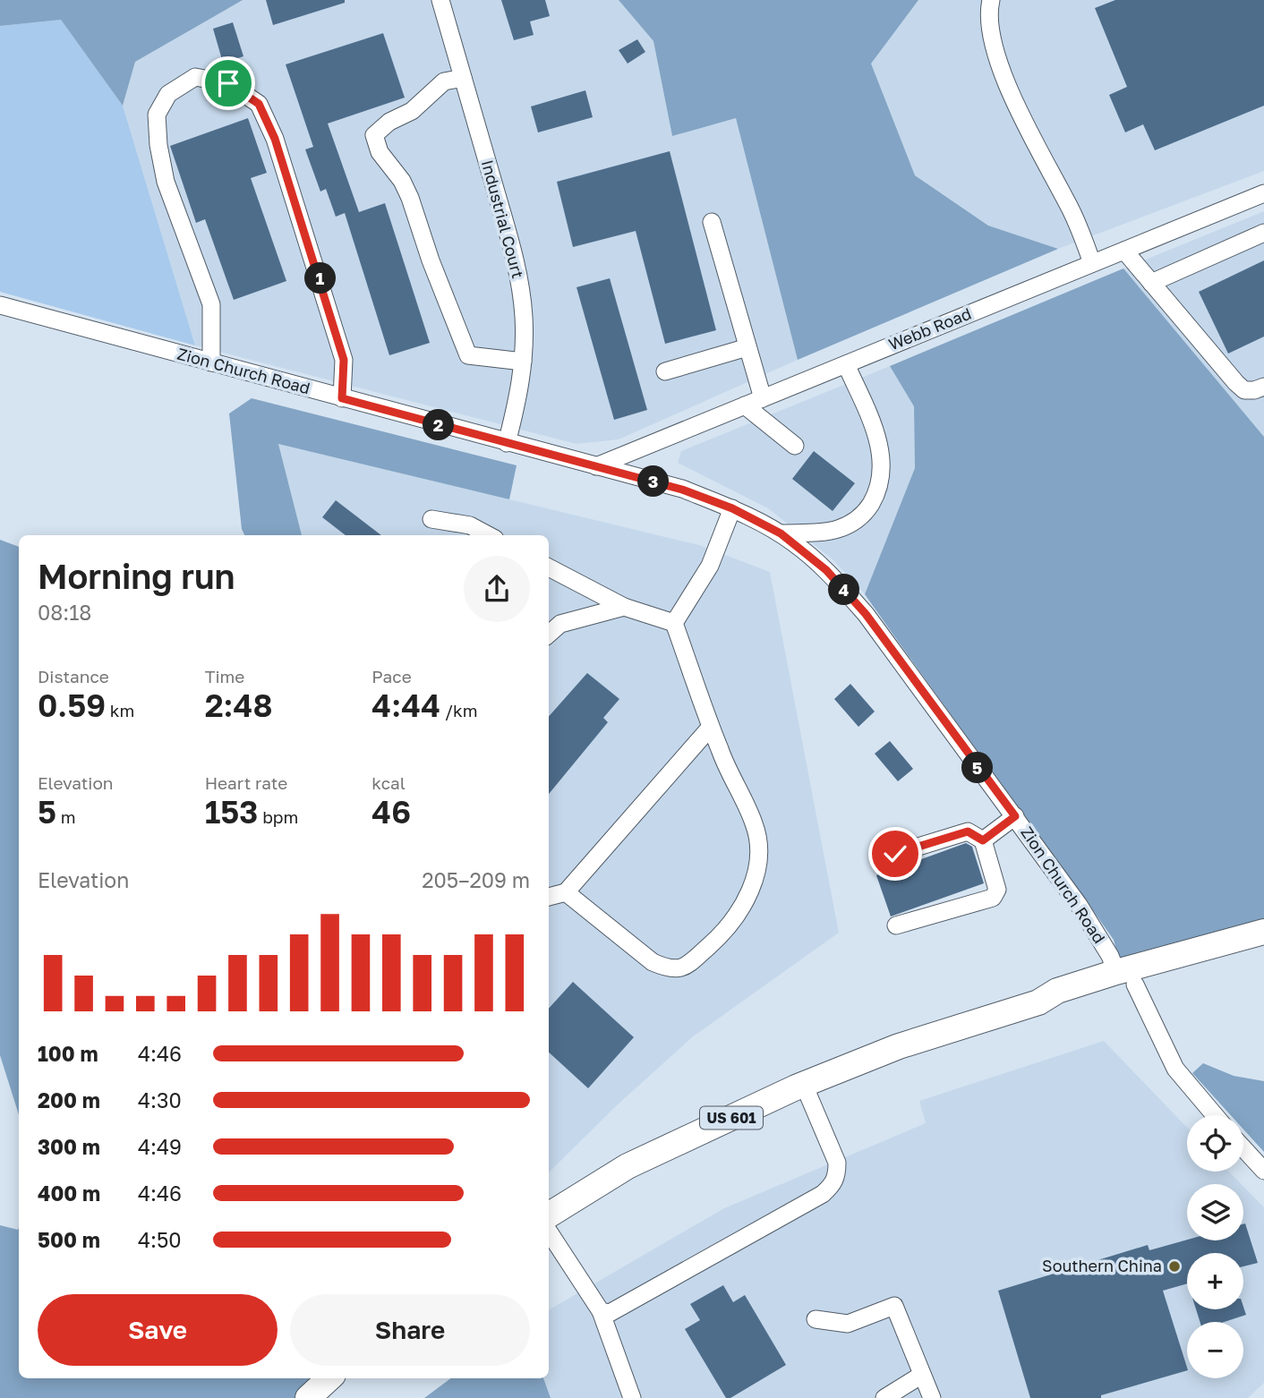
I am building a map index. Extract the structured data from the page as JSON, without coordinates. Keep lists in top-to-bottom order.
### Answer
{
  "streets": {
    "highway": ["US 601"],
    "street": ["Industrial Court", "Webb Road", "Zion Church Road"]
  },
  "crossings": [
    ["Industrial Court", "Zion Church Road"],
    ["Webb Road", "Zion Church Road"],
    ["Zion Church Road", "US 601"]
  ],
  "places": ["Southern China"],
  "page": {
    "pins": [
      "1",
      "2",
      "3",
      "4",
      "5"
    ],
    "heading": ["Morning run", "08:18"],
    "stats": [
      ["Distance", "0.59 km"],
      ["Time", "2:48"],
      ["Pace", "4:44 /km"],
      ["Elevation", "5 m"],
      ["Heart rate", "153 bpm"],
      ["kcal", "46"]
    ],
    "chart": ["Elevation", "205–209 m"],
    "list": [
      {
        "name": "100 m",
        "note": "4:46"
      },
      {
        "name": "200 m",
        "note": "4:30"
      },
      {
        "name": "300 m",
        "note": "4:49"
      },
      {
        "name": "400 m",
        "note": "4:46"
      },
      {
        "name": "500 m",
        "note": "4:50"
      }
    ],
    "map_buttons": ["+", "−"],
    "buttons": ["Save", "Share"]
  }
}
